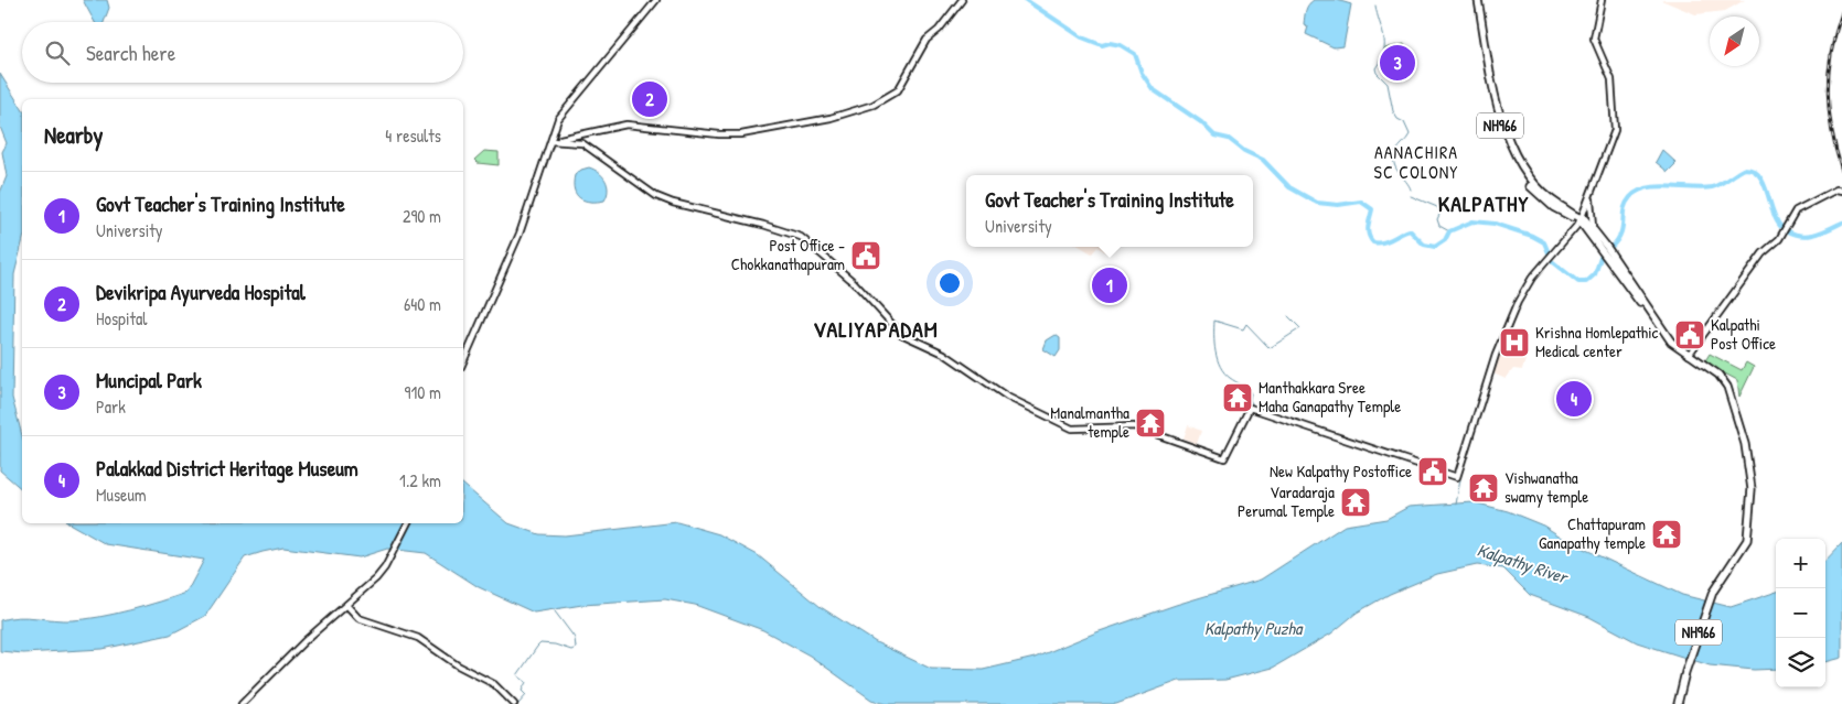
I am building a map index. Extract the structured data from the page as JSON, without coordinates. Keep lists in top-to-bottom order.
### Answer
{
  "streets": {
    "highway": ["NH966"]
  },
  "districts": ["AANACHIRA SC COLONY", "KALPATHY", "VALIYAPADAM"],
  "water": ["Kalpathy River", "Kalpathy Puzha"],
  "places": {
    "public building": ["Post Office - Chokkanathapuram", "Kalpathi Post Office", "New Kalpathy Postoffice"],
    "hospital": ["Krishna Homlepathic Medical center"],
    "temple": [
      "Manthakkara Sree Maha Ganapathy Temple",
      "Manalmantha temple",
      "Vishwanatha swamy temple",
      "Varadaraja Perumal Temple",
      "Chattapuram Ganapathy temple"
    ]
  },
  "north": "bottom left",
  "page": {
    "search": "Search here",
    "pins": [
      "3",
      "2",
      "1",
      "4"
    ],
    "heading": ["Nearby", "4 results"],
    "list": [
      {
        "mark": "1",
        "name": "Govt Teacher's Training Institute",
        "note": "University",
        "value": "290 m"
      },
      {
        "mark": "2",
        "name": "Devikripa Ayurveda Hospital",
        "note": "Hospital",
        "value": "640 m"
      },
      {
        "mark": "3",
        "name": "Muncipal Park",
        "note": "Park",
        "value": "910 m"
      },
      {
        "mark": "4",
        "name": "Palakkad District Heritage Museum",
        "note": "Museum",
        "value": "1.2 km"
      }
    ],
    "popup": ["Govt Teacher's Training Institute", "University"],
    "map_buttons": ["+", "−"]
  }
}
